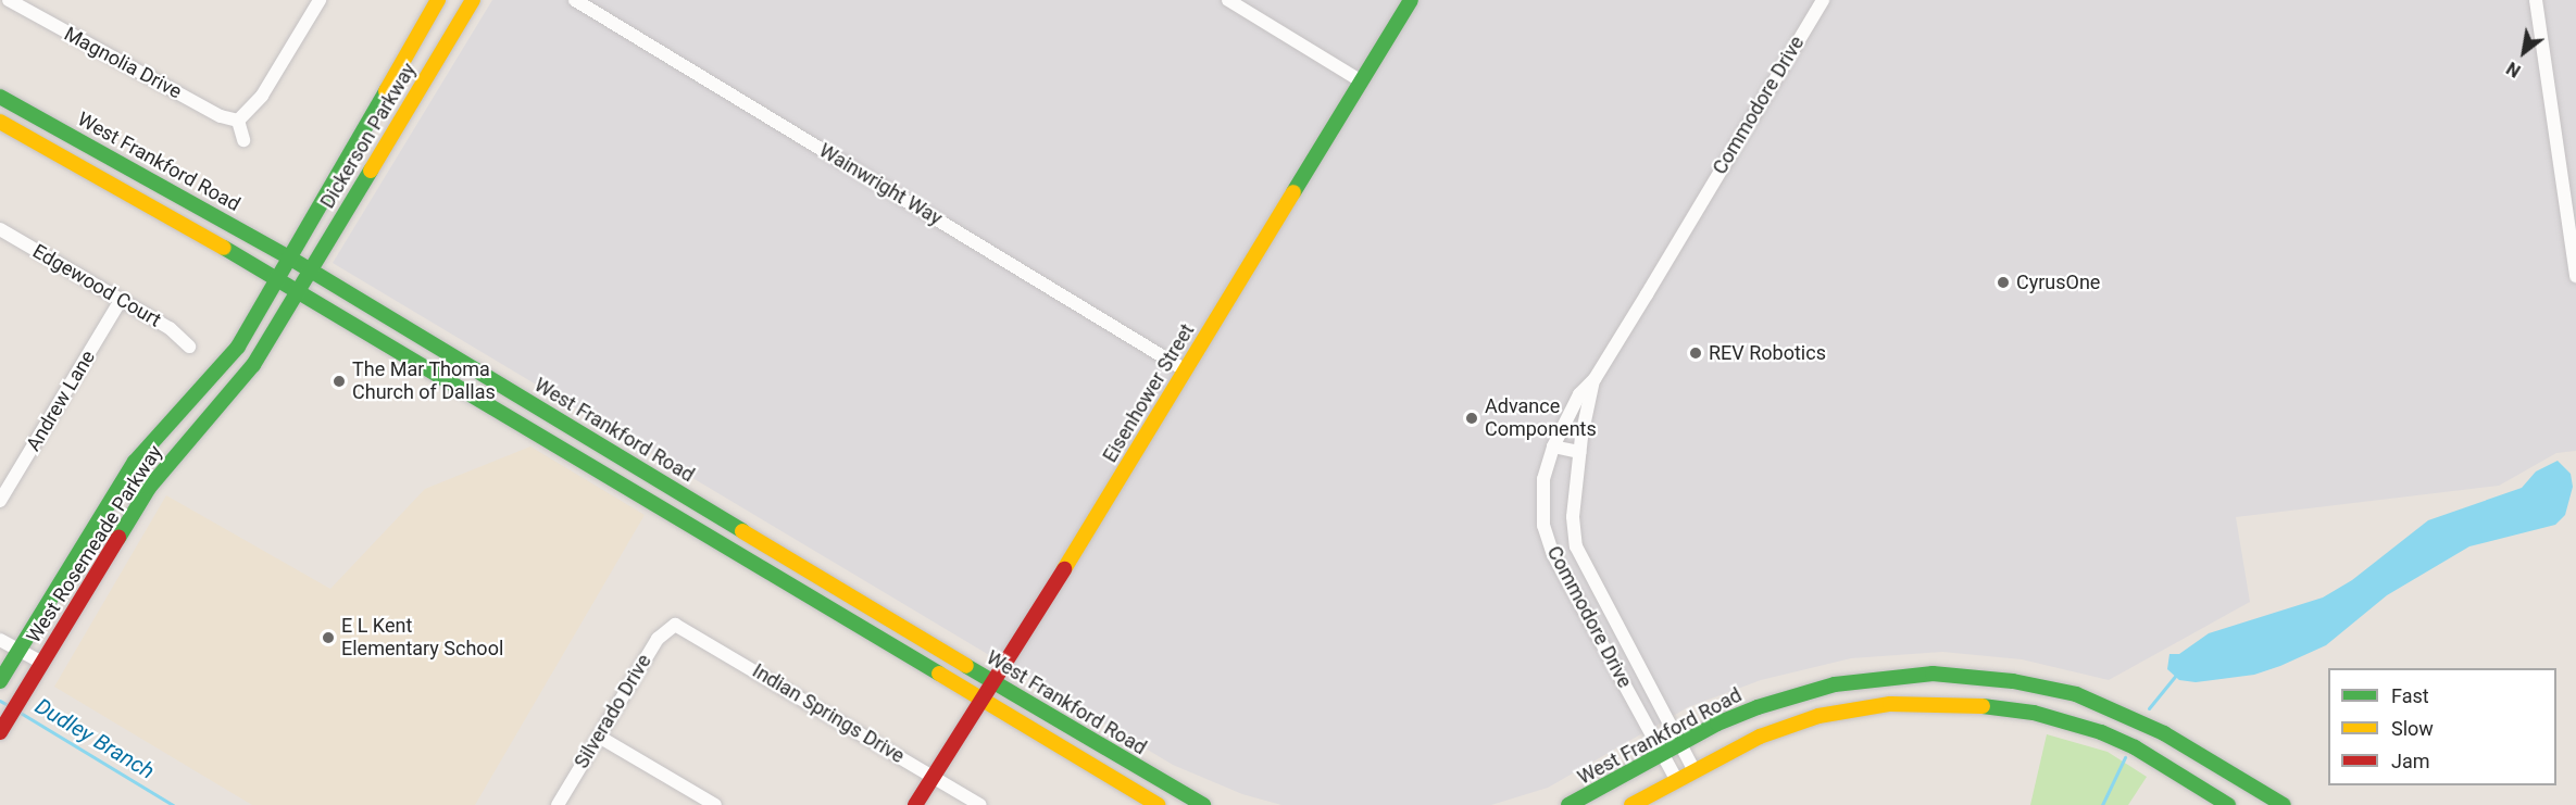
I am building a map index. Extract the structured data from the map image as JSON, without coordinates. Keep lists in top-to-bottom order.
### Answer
{
  "streets": {
    "main road": [
      "Dickerson Parkway",
      "West Frankford Road",
      "Eisenhower Street",
      "West Rosemeade Parkway"
    ],
    "street": [
      "Magnolia Drive",
      "Commodore Drive",
      "Wainwright Way",
      "Edgewood Court",
      "Andrew Lane",
      "Silverado Drive",
      "Indian Springs Drive"
    ]
  },
  "crossings": [
    ["Commodore Drive", "West Frankford Road"],
    ["Dickerson Parkway", "West Frankford Road"],
    ["Dickerson Parkway", "West Rosemeade Parkway"],
    ["West Frankford Road", "Eisenhower Street"],
    ["West Frankford Road", "West Rosemeade Parkway"],
    ["Wainwright Way", "Eisenhower Street"],
    ["Edgewood Court", "Andrew Lane"],
    ["Eisenhower Street", "Indian Springs Drive"],
    ["Silverado Drive", "Indian Springs Drive"]
  ],
  "water": ["Dudley Branch"],
  "places": [
    "CyrusOne",
    "REV Robotics",
    "The Mar Thoma Church of Dallas",
    "Advance Components",
    "E L Kent Elementary School"
  ],
  "legend": ["Fast", "Slow", "Jam"],
  "north": "bottom left"
}
